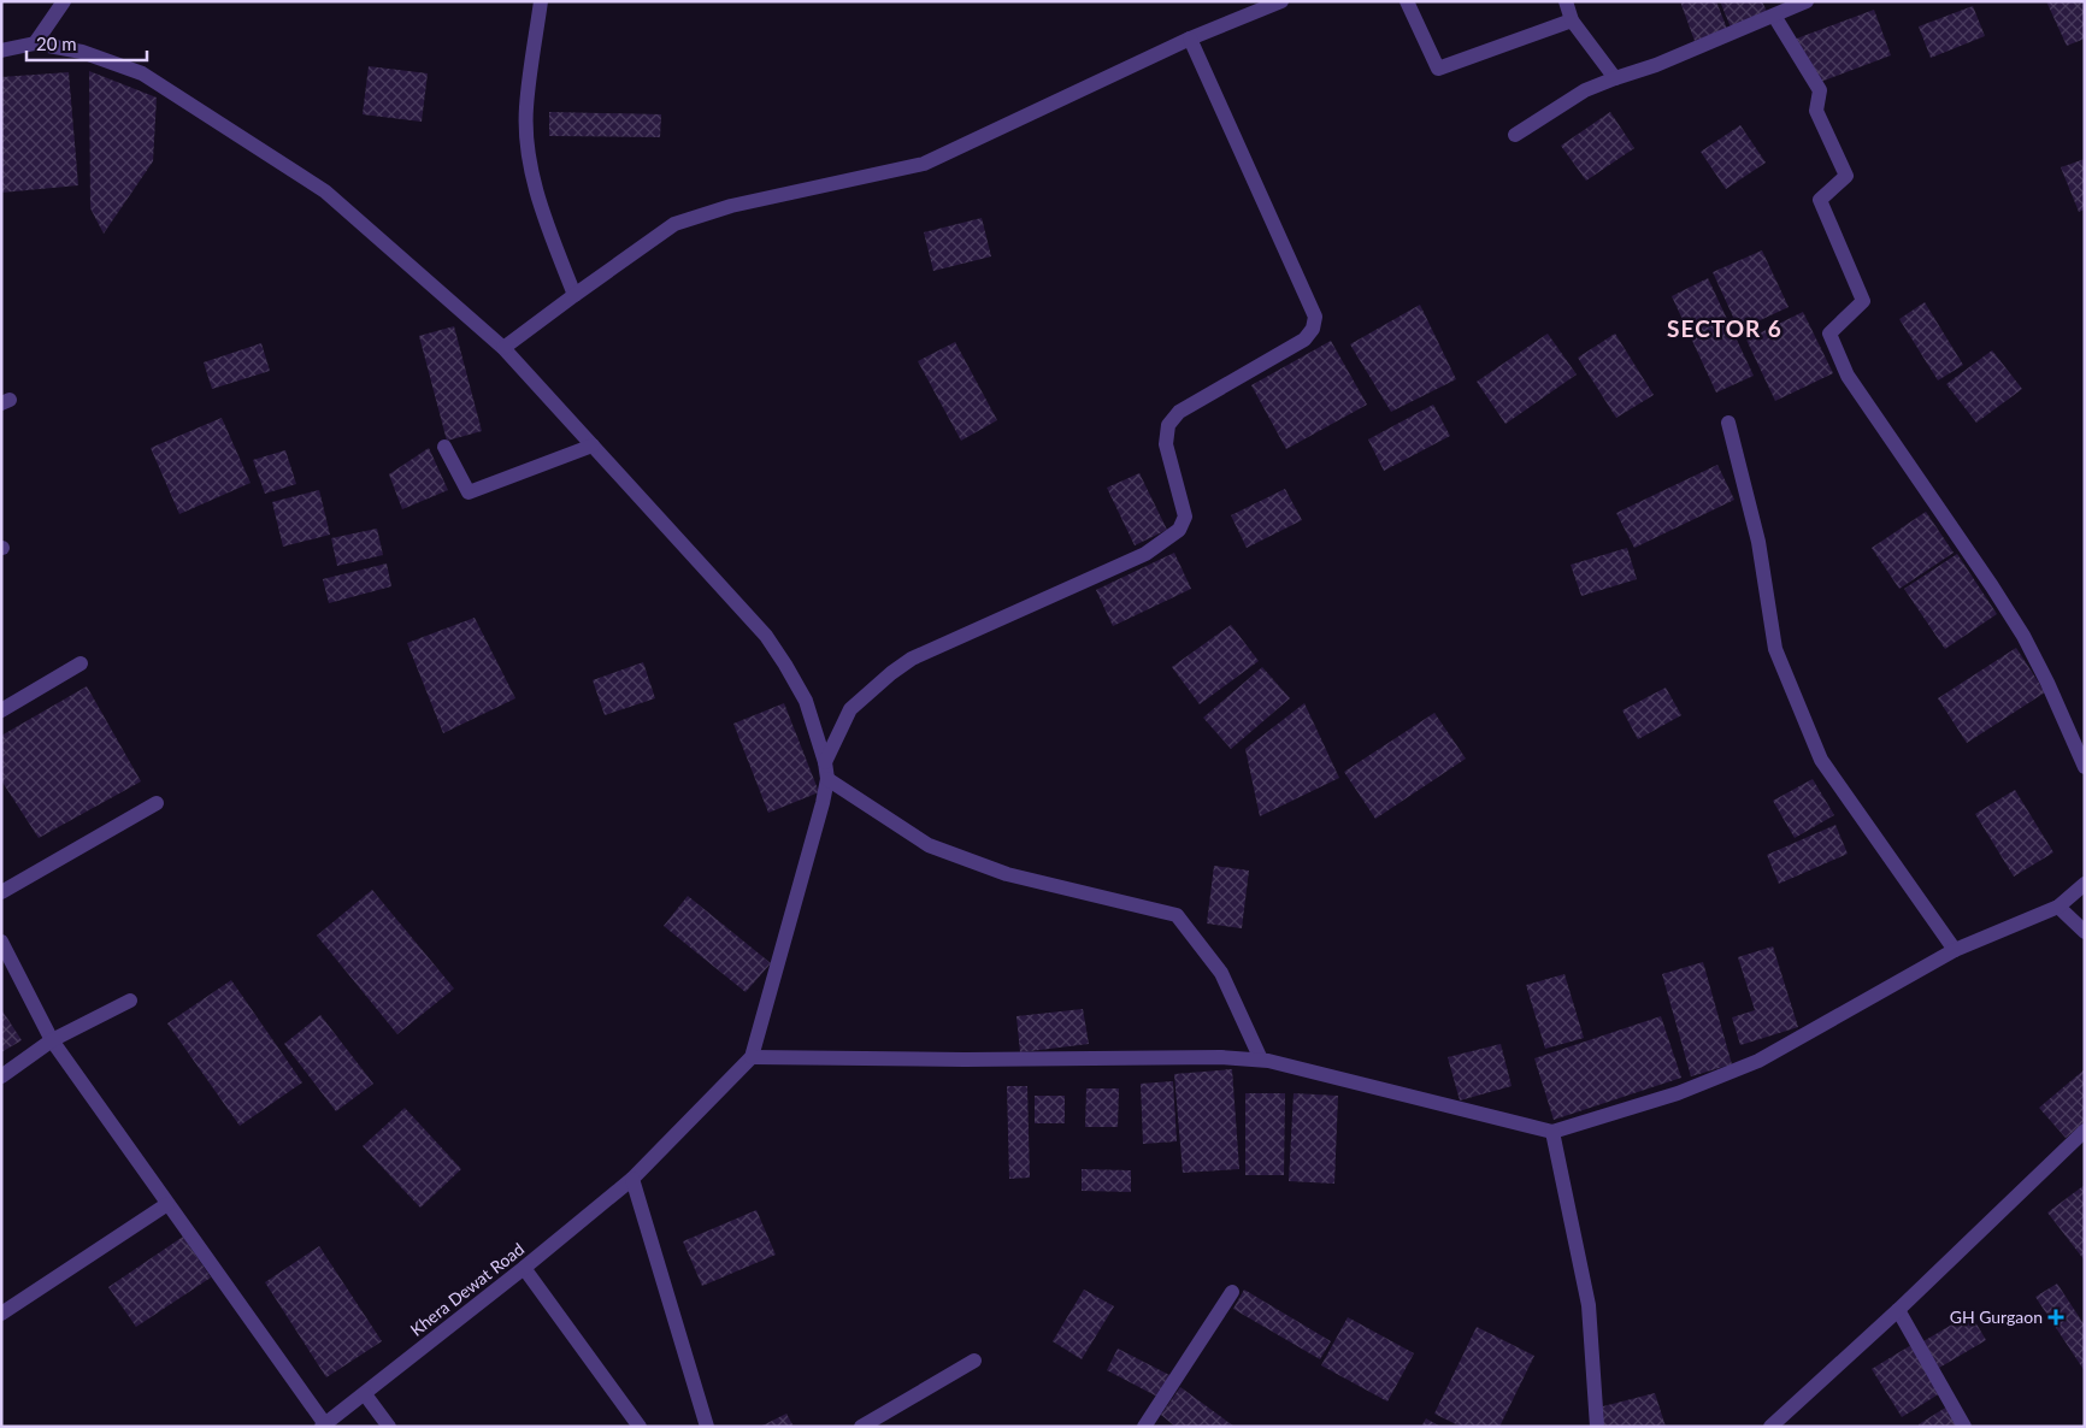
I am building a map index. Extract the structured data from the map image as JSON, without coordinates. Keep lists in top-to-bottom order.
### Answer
{
  "streets": {
    "street": ["Khera Dewat Road"]
  },
  "districts": ["SECTOR 6"],
  "places": {
    "health": ["GH Gurgaon"]
  },
  "scale_bar": "20 m"
}
